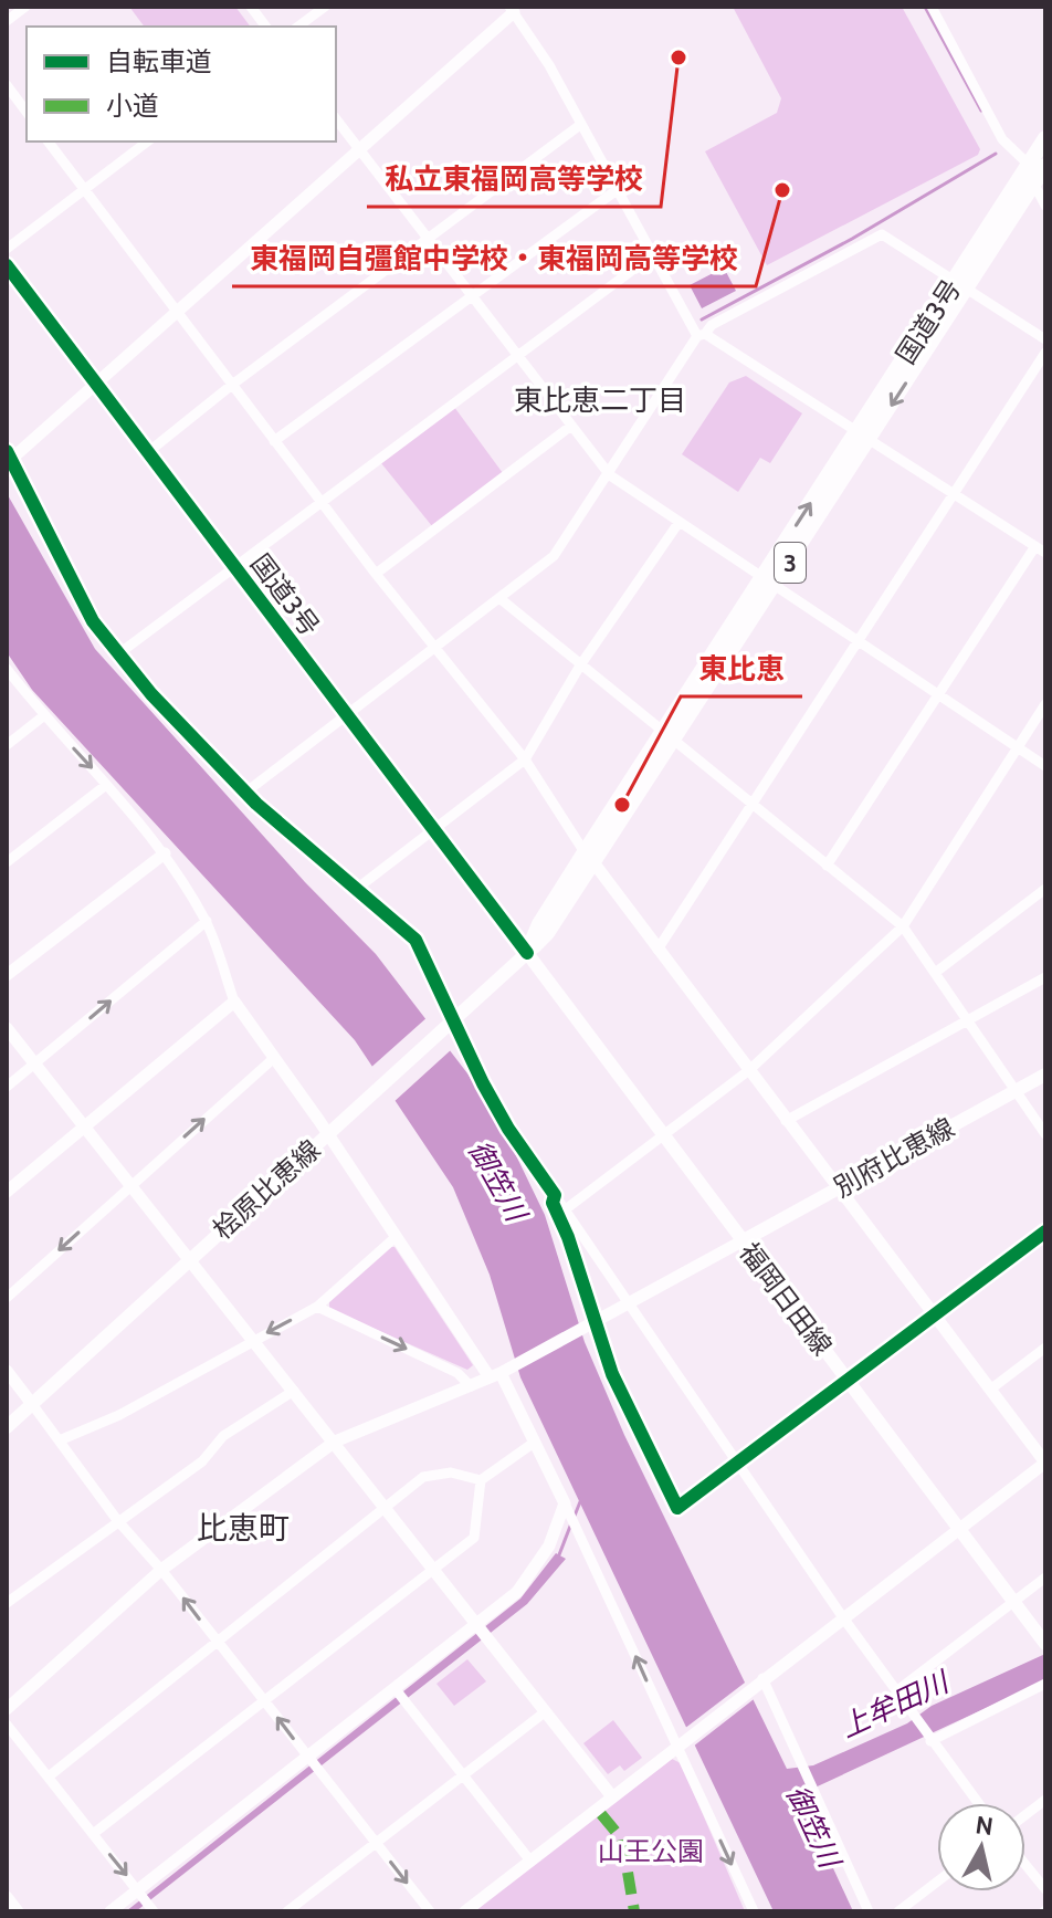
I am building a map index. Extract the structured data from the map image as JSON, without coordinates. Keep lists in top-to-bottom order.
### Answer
{
  "streets": {
    "highway": ["国道3号", "3"],
    "main road": ["別府比恵線", "桧原比恵線", "福岡日田線"]
  },
  "crossings": [
    ["国道3号", "桧原比恵線"],
    ["国道3号", "福岡日田線"],
    ["別府比恵線", "福岡日田線"],
    ["桧原比恵線", "福岡日田線"]
  ],
  "districts": ["東比恵二丁目", "比恵町"],
  "water": ["御笠川", "上牟田川"],
  "parks": ["山王公園"],
  "places": ["私立東福岡高等学校", "東福岡自彊館中学校・東福岡高等学校", "東比恵"],
  "legend": ["自転車道", "小道"],
  "north": "top"
}
